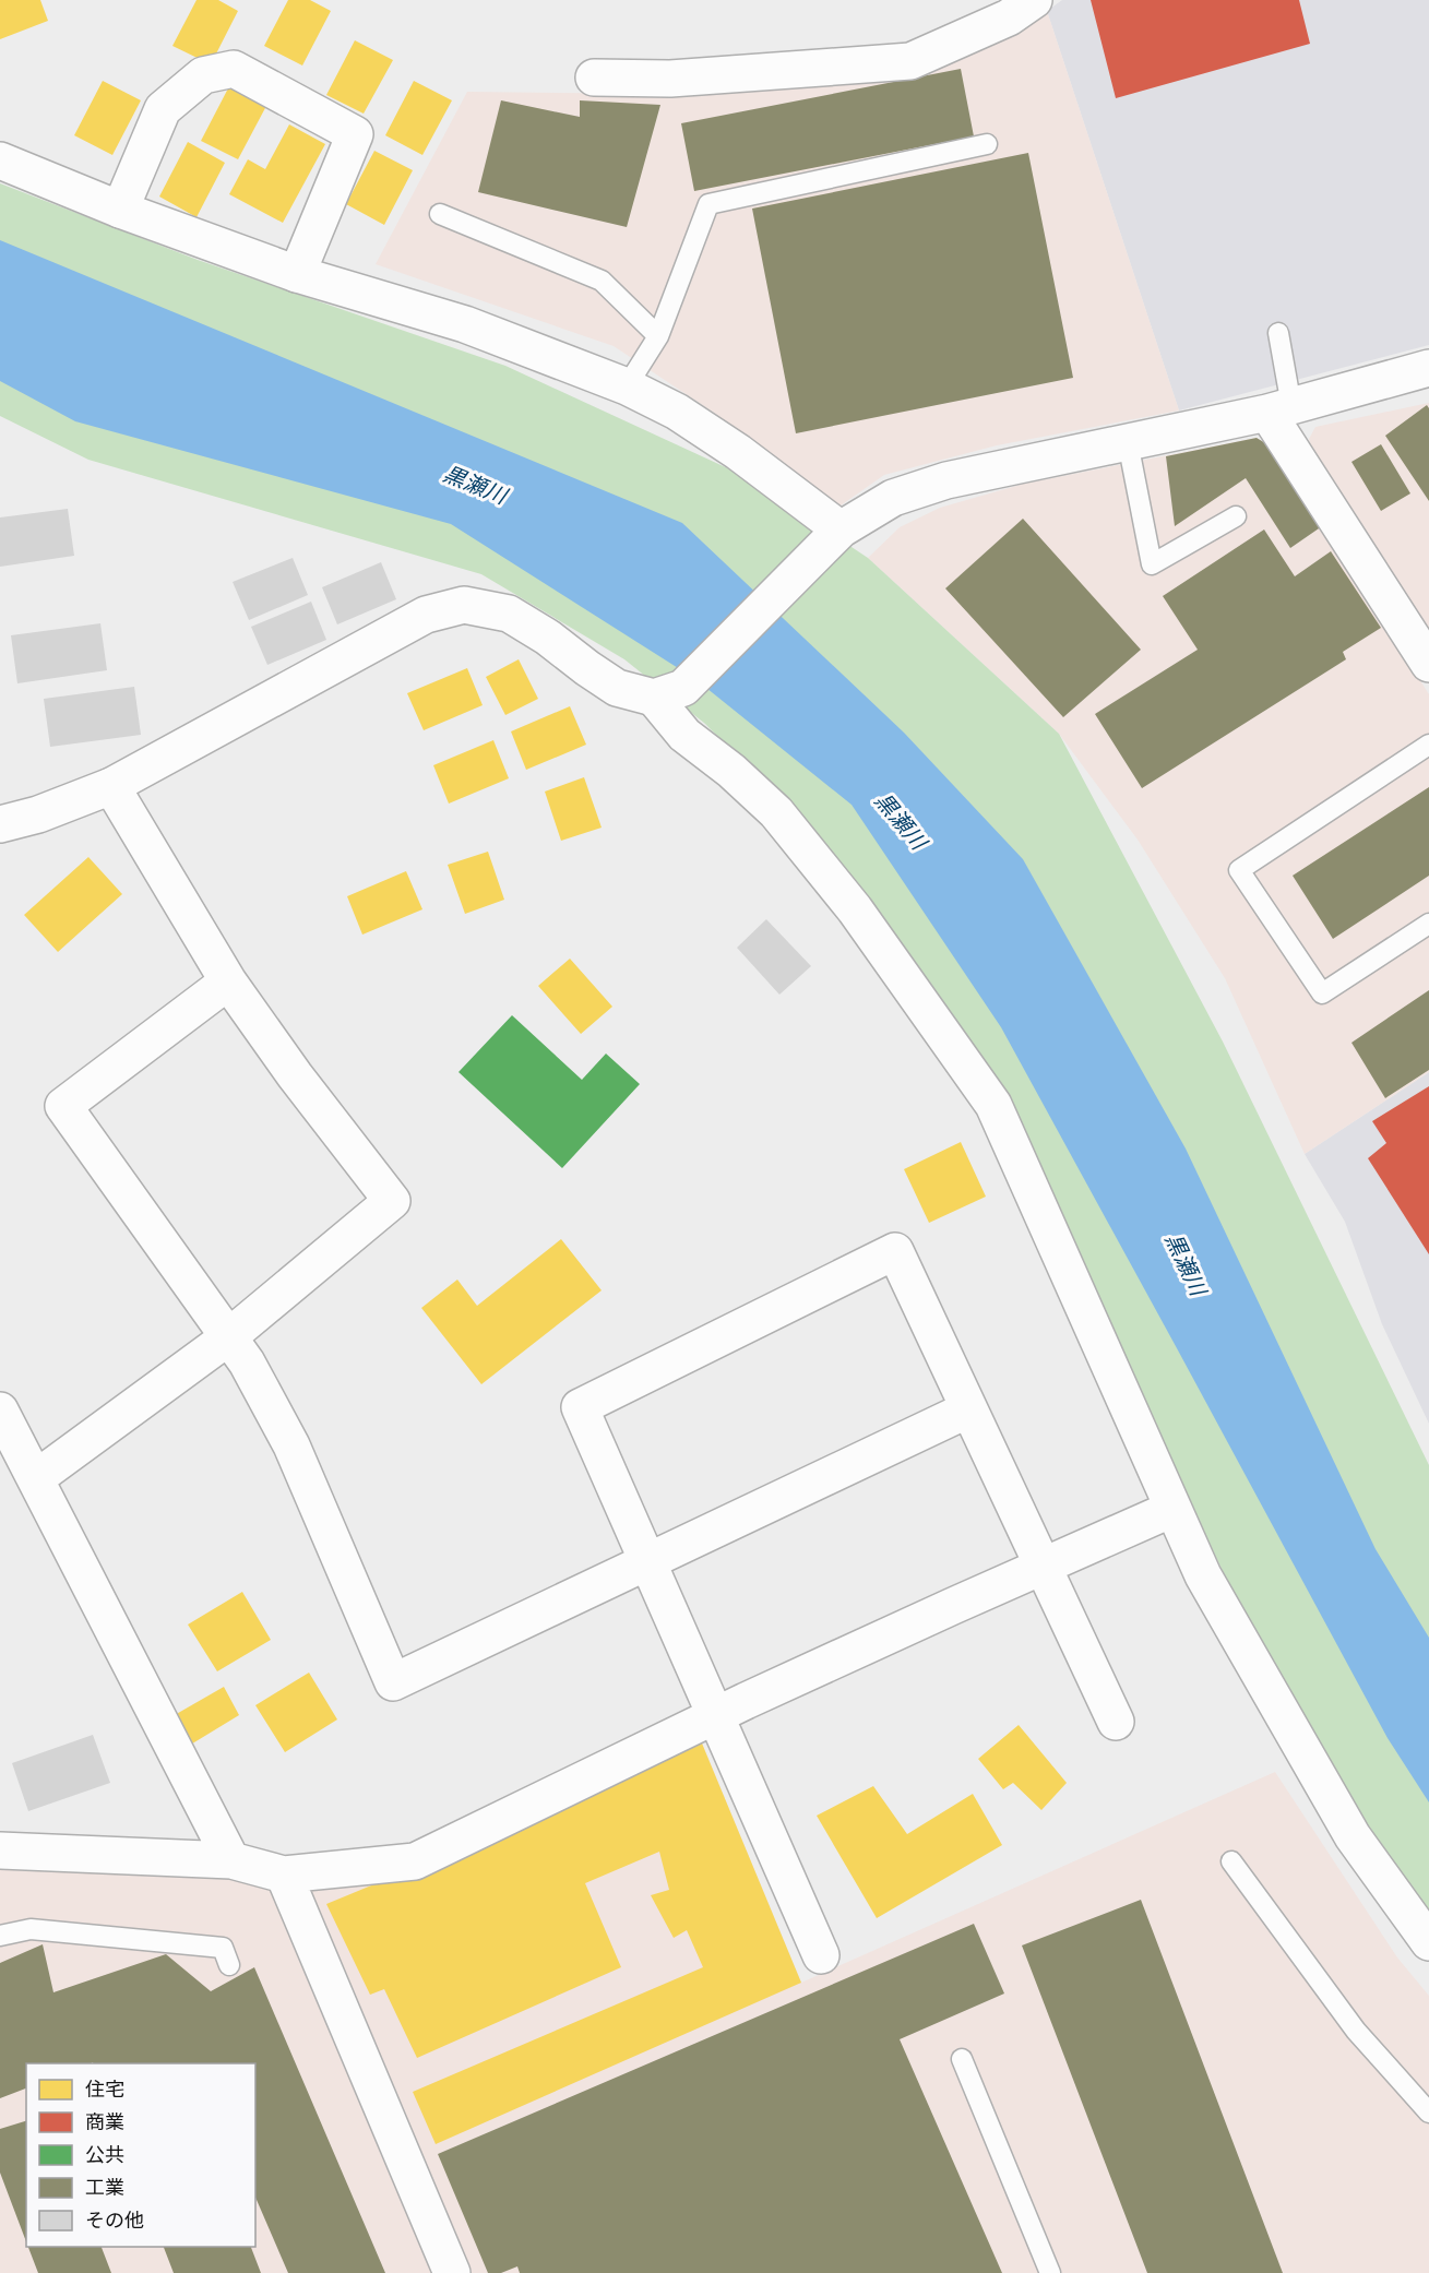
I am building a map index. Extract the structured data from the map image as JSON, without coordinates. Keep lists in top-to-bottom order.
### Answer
{
  "water": ["黒瀬川"],
  "legend": [
    "住宅",
    "商業",
    "公共",
    "工業",
    "その他"
  ]
}
